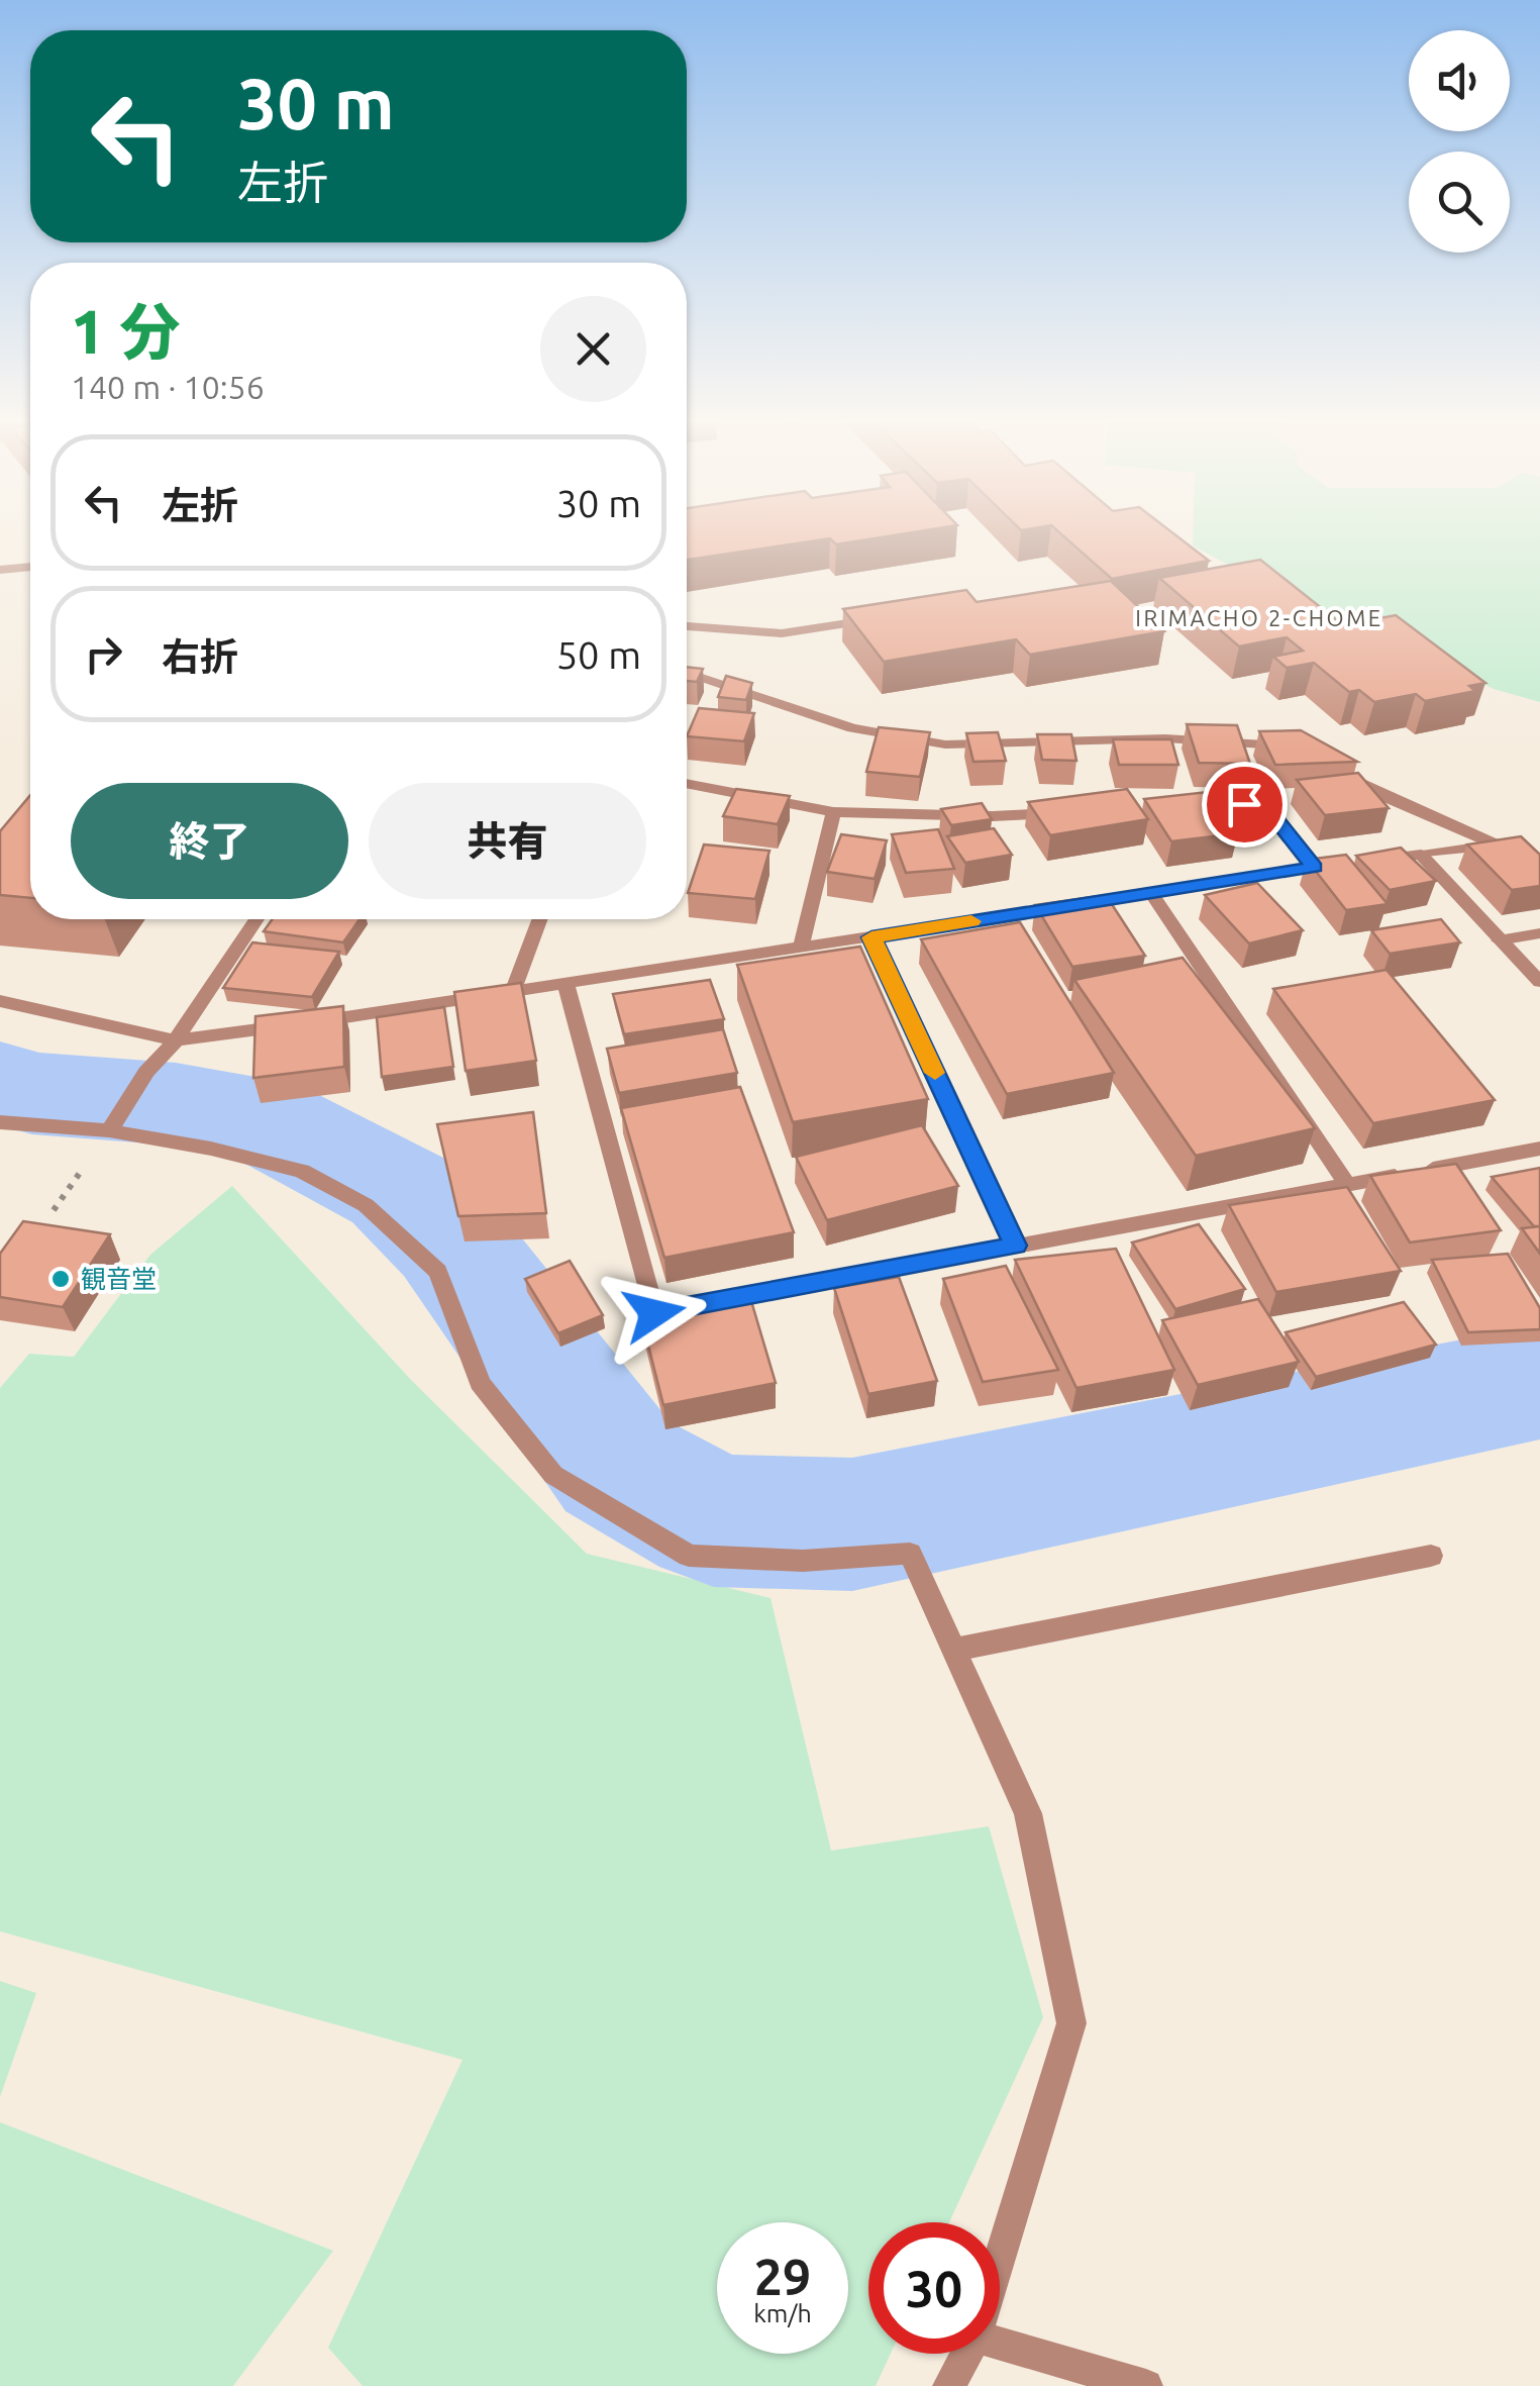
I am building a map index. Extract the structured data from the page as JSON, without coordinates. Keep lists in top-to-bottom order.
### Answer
{
  "districts": ["IRIMACHO 2-CHOME"],
  "places": ["観音堂"],
  "page": {
    "turn": ["30 m", "左折"],
    "heading": ["1 分", "140 m · 10:56"],
    "list": [
      {
        "name": "左折",
        "value": "30 m"
      },
      {
        "name": "右折",
        "value": "50 m"
      }
    ],
    "buttons": ["終了", "共有"],
    "speed": "29 km/h",
    "limit": "30"
  }
}
